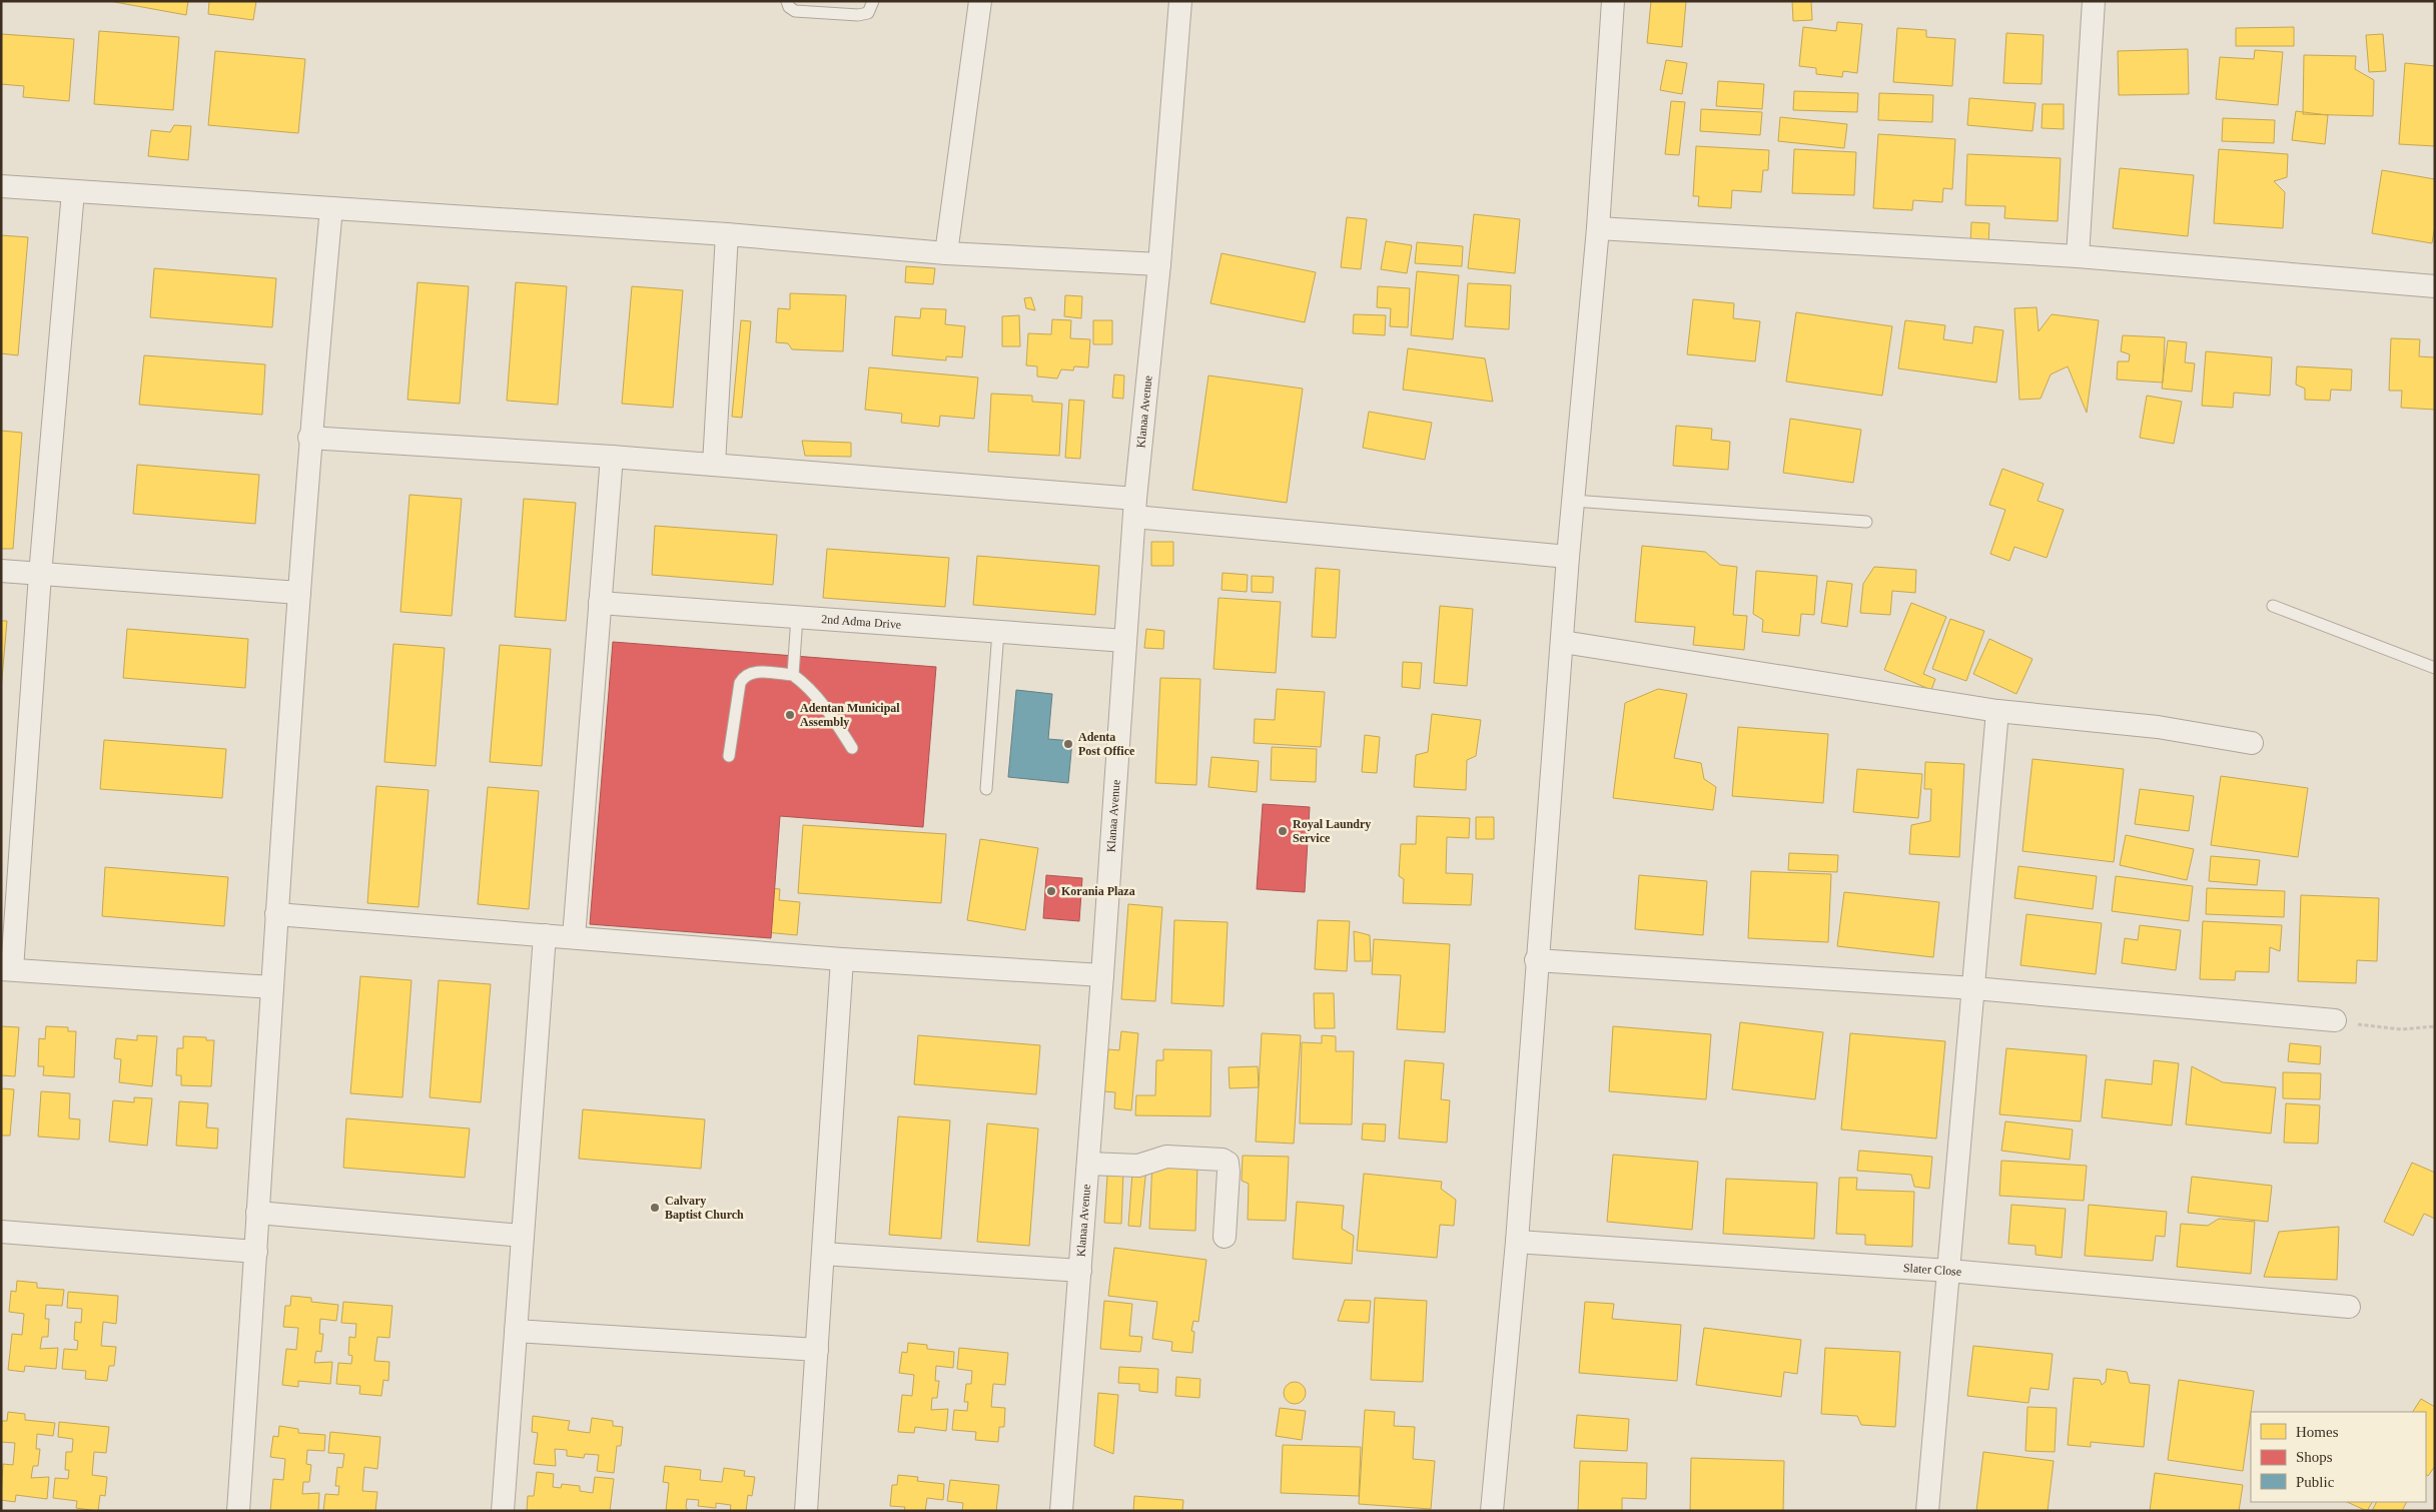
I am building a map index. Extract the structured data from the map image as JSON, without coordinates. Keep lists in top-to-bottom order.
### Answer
{
  "streets": {
    "street": ["Klanaa Avenue", "2nd Adma Drive", "Slater Close"]
  },
  "crossings": [
    ["Klanaa Avenue", "2nd Adma Drive"]
  ],
  "places": [
    "Adentan Municipal Assembly",
    "Adenta Post Office",
    "Royal Laundry Service",
    "Korania Plaza",
    "Calvary Baptist Church"
  ],
  "legend": ["Homes", "Shops", "Public"]
}
